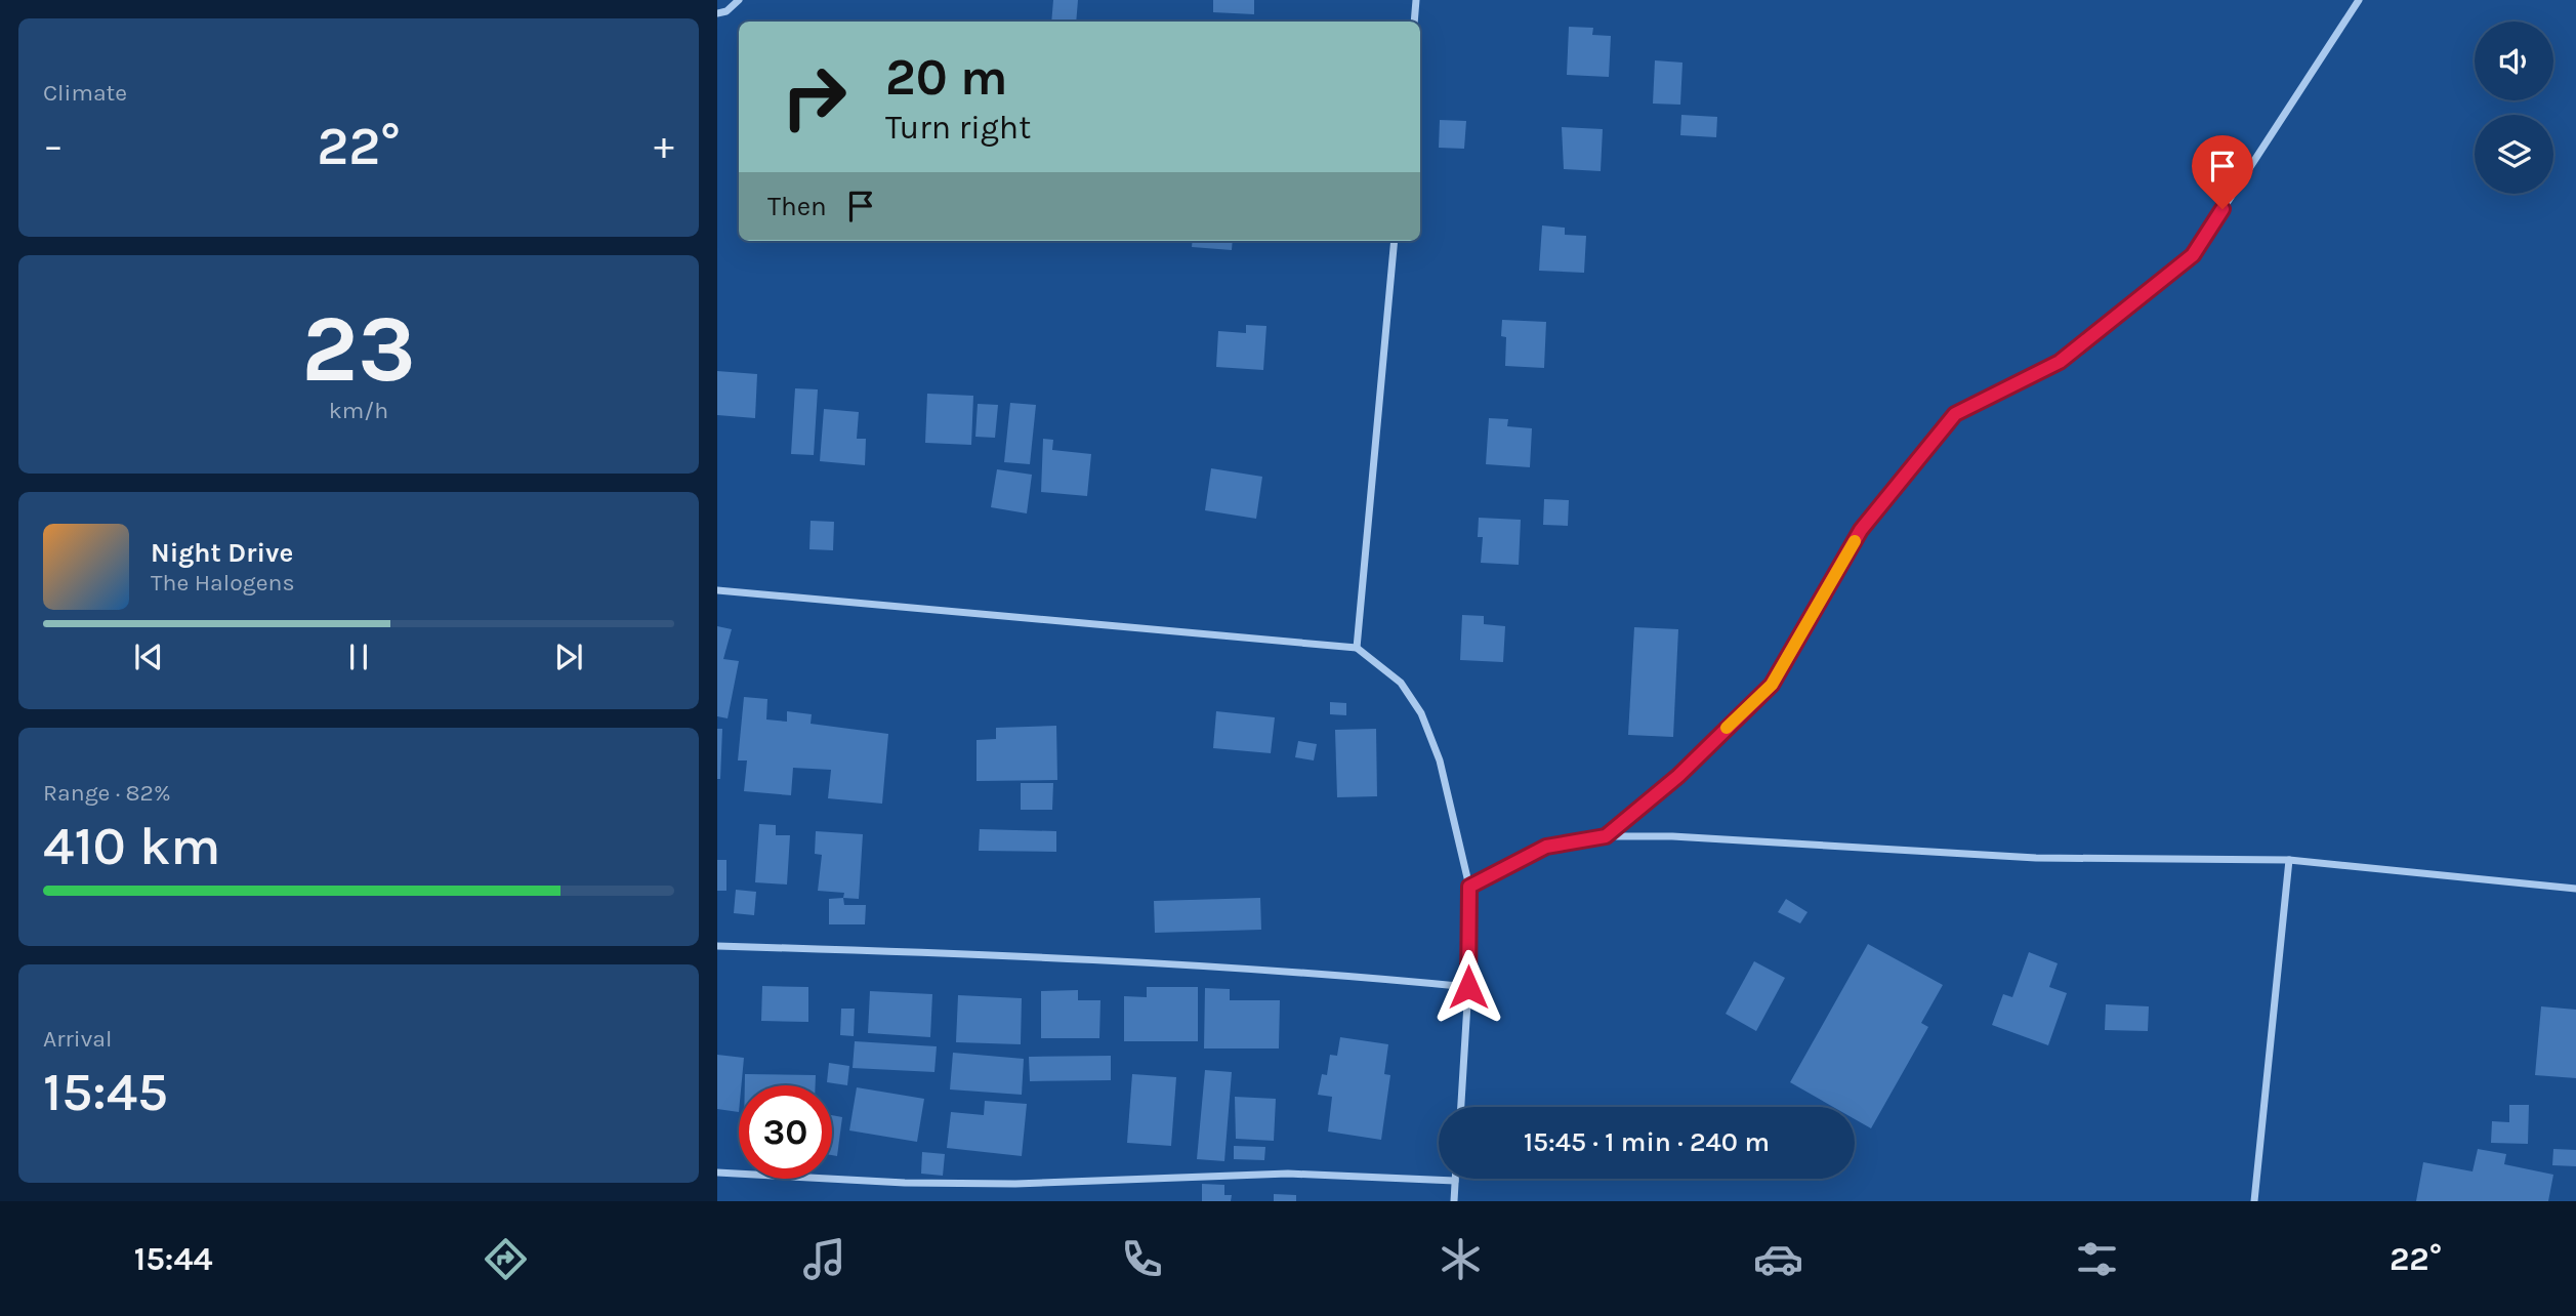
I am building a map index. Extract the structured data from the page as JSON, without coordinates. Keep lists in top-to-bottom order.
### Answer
{
  "page": {
    "tile": [
      "Climate",
      ["23", "km/h"],
      ["Range · 82%", "410 km"],
      ["Arrival", "15:45"]
    ],
    "turn": ["20 m", "Turn right"],
    "heat": ["−", "22°", "+"],
    "then": "Then",
    "song": ["Night Drive", "The Halogens"],
    "limit": "30",
    "trip": "15:45 · 1 min · 240 m",
    "tabs": ["15:44", "22°"]
  }
}
